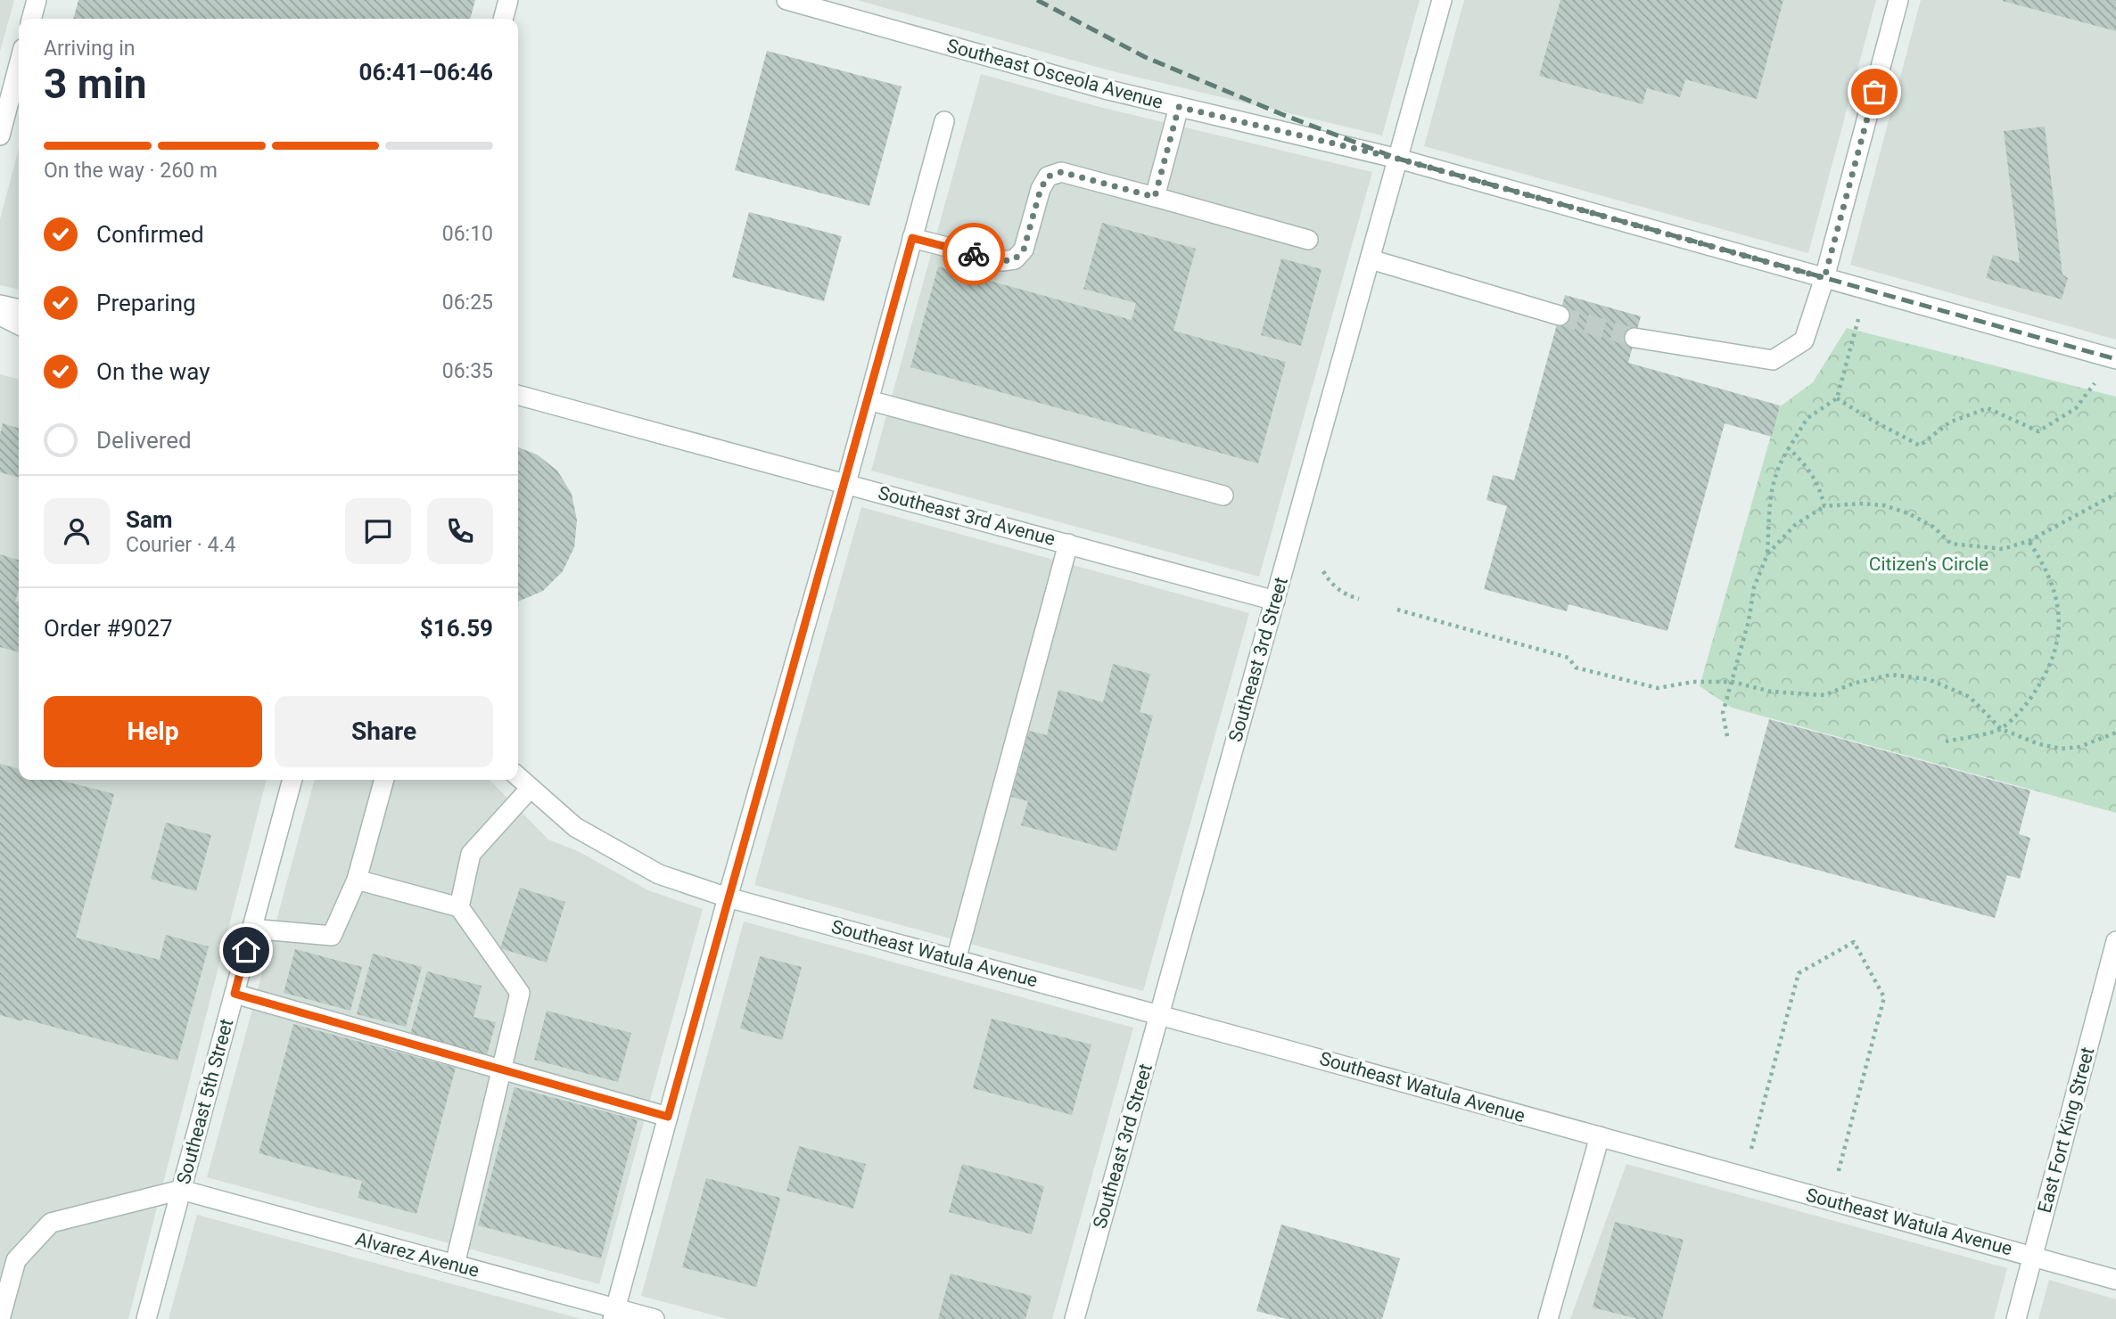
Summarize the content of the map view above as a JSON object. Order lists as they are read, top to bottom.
{
  "streets": {
    "street": [
      "Southeast Osceola Avenue",
      "Southeast 3rd Avenue",
      "Southeast 3rd Street",
      "Southeast Watula Avenue",
      "Southeast 5th Street",
      "East Fort King Street",
      "Alvarez Avenue"
    ]
  },
  "crossings": [
    ["Southeast Osceola Avenue", "Southeast 3rd Street"],
    ["Southeast 3rd Avenue", "Southeast 3rd Street"],
    ["Southeast 3rd Street", "Southeast Watula Avenue"],
    ["Southeast Watula Avenue", "East Fort King Street"],
    ["Southeast 5th Street", "Alvarez Avenue"]
  ],
  "parks": ["Citizen's Circle"],
  "page": {
    "heading": ["3 min", "Arriving in", "06:41–06:46"],
    "panel": [
      "Sam",
      "Courier · 4.4",
      "Order #9027",
      "$16.59"
    ],
    "bar": "On the way · 260 m",
    "list": [
      ["Confirmed", "06:10"],
      ["Preparing", "06:25"],
      ["On the way", "06:35"],
      "Delivered"
    ],
    "buttons": ["Help", "Share"]
  }
}
